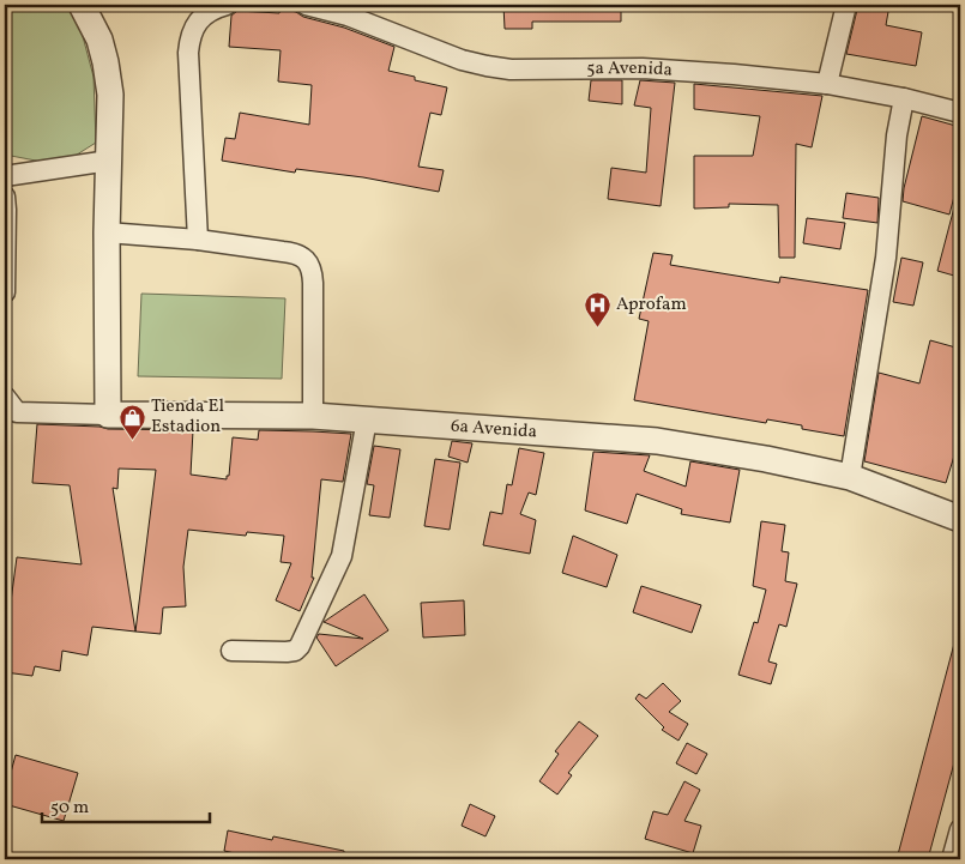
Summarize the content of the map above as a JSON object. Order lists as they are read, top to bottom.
{
  "streets": {
    "street": ["5a Avenida", "6a Avenida"]
  },
  "places": {
    "hospital": ["Aprofam"],
    "shop": ["Tienda El Estadion"]
  },
  "scale_bar": "50 m"
}
